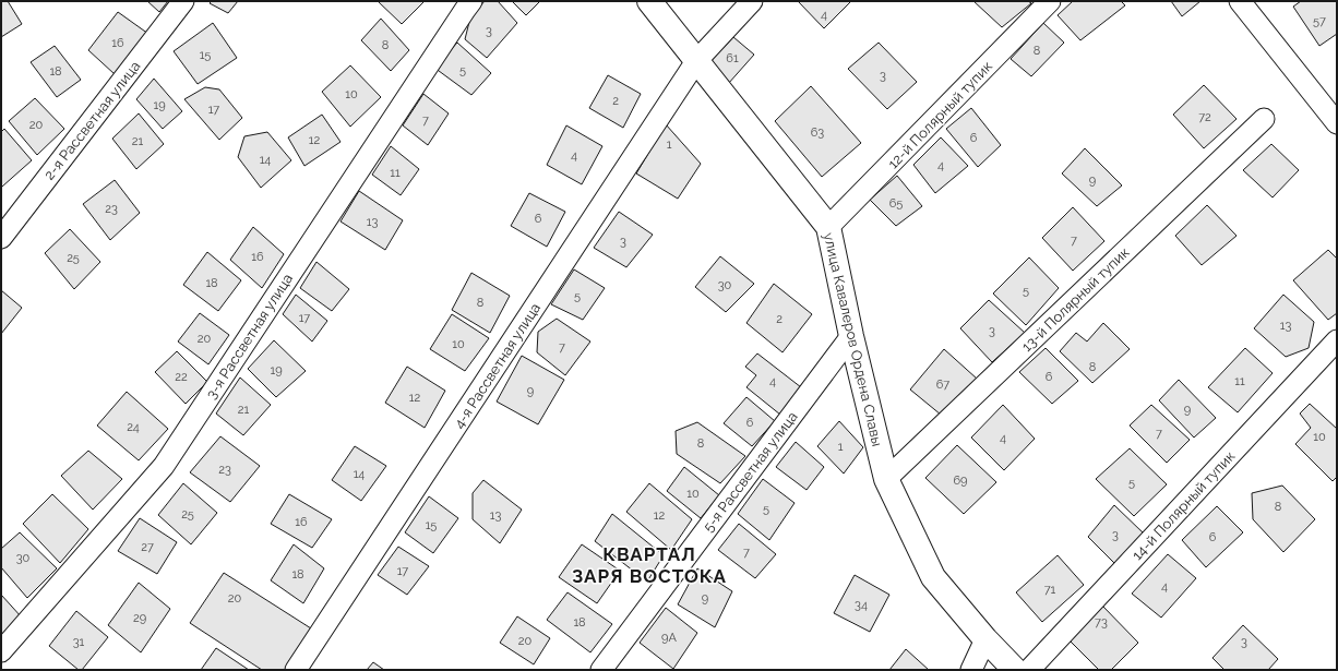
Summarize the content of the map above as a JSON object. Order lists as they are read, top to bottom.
{
  "streets": {
    "street": [
      "12-й Полярный тупик",
      "2-я Рассветная улица",
      "13-й Полярный тупик",
      "3-я Рассветная улица",
      "улица Кавалеров Ордена Славы",
      "4-я Рассветная улица",
      "5-я Рассветная улица",
      "14-й Полярный тупик"
    ]
  },
  "crossings": [
    ["12-й Полярный тупик", "улица Кавалеров Ордена Славы"],
    ["13-й Полярный тупик", "улица Кавалеров Ордена Славы"],
    ["улица Кавалеров Ордена Славы", "4-я Рассветная улица"],
    ["улица Кавалеров Ордена Славы", "5-я Рассветная улица"]
  ],
  "districts": ["КВАРТАЛ ЗАРЯ ВОСТОКА"],
  "house_numbers": [
    "4",
    "57",
    "3",
    "16",
    "8",
    "8",
    "15",
    "61",
    "5",
    "18",
    "3",
    "10",
    "2",
    "19",
    "17",
    "72",
    "7",
    "20",
    "63",
    "6",
    "12",
    "21",
    "1",
    "4",
    "14",
    "4",
    "11",
    "9",
    "65",
    "23",
    "6",
    "13",
    "7",
    "3",
    "16",
    "25",
    "18",
    "30",
    "5",
    "5",
    "8",
    "17",
    "2",
    "13",
    "3",
    "20",
    "10",
    "7",
    "8",
    "19",
    "22",
    "6",
    "4",
    "11",
    "67",
    "9",
    "12",
    "21",
    "9",
    "6",
    "24",
    "7",
    "10",
    "4",
    "8",
    "1",
    "23",
    "14",
    "69",
    "5",
    "10",
    "8",
    "5",
    "25",
    "13",
    "12",
    "16",
    "15",
    "3",
    "6",
    "27",
    "7",
    "30",
    "17",
    "18",
    "4",
    "71",
    "20",
    "9",
    "34",
    "29",
    "18",
    "73",
    "9А",
    "20",
    "31",
    "3"
  ]
}
